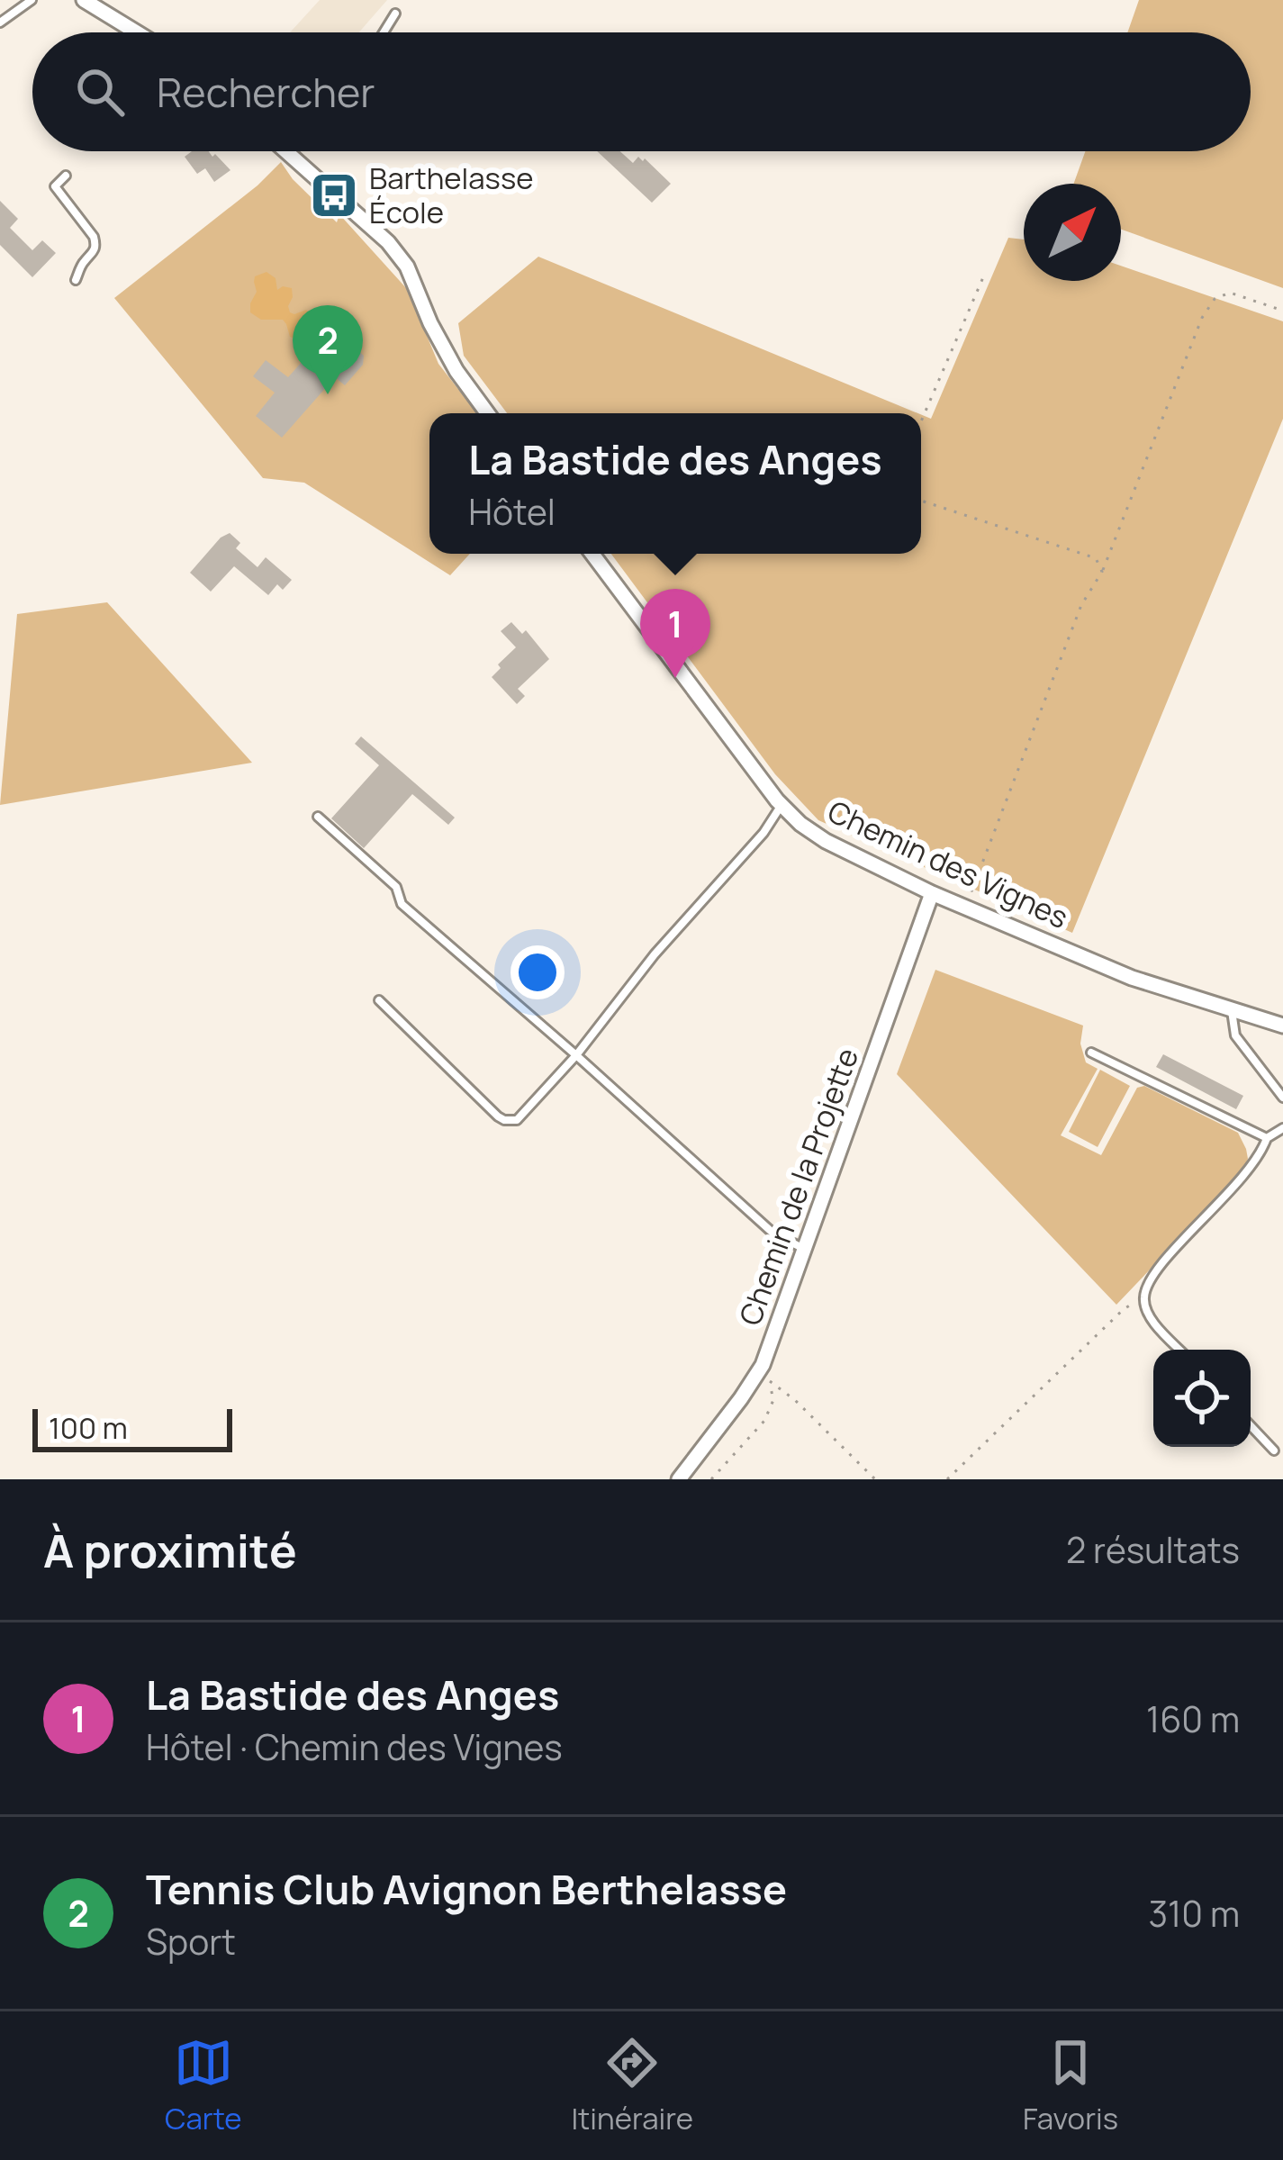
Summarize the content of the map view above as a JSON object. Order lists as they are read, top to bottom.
{
  "streets": {
    "street": ["Chemin des Vignes", "Chemin de la Projette"]
  },
  "crossings": [
    ["Chemin des Vignes", "Chemin de la Projette"]
  ],
  "places": {
    "bus stop": ["Barthelasse École"]
  },
  "scale_bar": "100 m",
  "north": "top right",
  "page": {
    "search": "Rechercher",
    "pins": ["2", "1"],
    "popup": ["La Bastide des Anges", "Hôtel"],
    "scale": "100 m",
    "heading": ["À proximité", "2 résultats"],
    "list": [
      {
        "mark": "1",
        "name": "La Bastide des Anges",
        "note": "Hôtel · Chemin des Vignes",
        "value": "160 m"
      },
      {
        "mark": "2",
        "name": "Tennis Club Avignon Berthelasse",
        "note": "Sport",
        "value": "310 m"
      }
    ],
    "nav": ["Carte", "Itinéraire", "Favoris"]
  }
}
